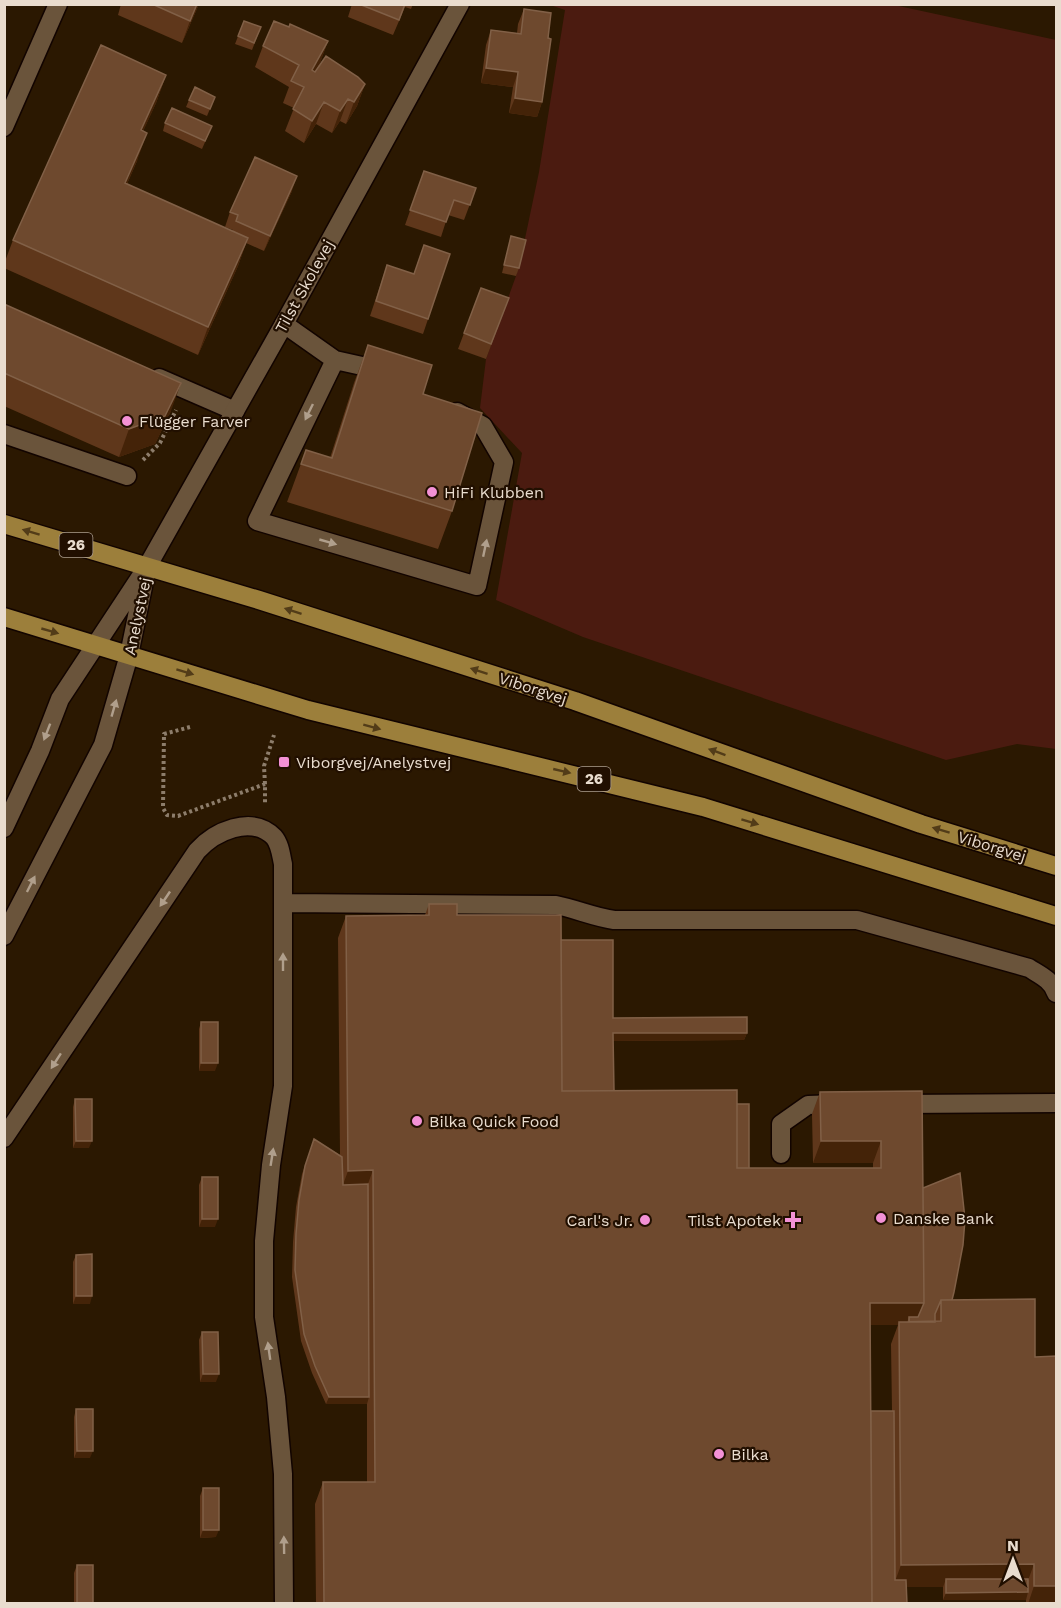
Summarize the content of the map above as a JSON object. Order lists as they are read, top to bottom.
{
  "streets": {
    "main road": ["26", "Viborgvej"],
    "street": ["Tilst Skolevej", "Anelystvej"]
  },
  "crossings": [
    ["Tilst Skolevej", "Anelystvej"],
    ["Tilst Skolevej", "Viborgvej"],
    ["26", "Anelystvej"],
    ["Anelystvej", "Viborgvej"]
  ],
  "places": {
    "other": [
      "Flügger Farver",
      "HiFi Klubben",
      "Bilka Quick Food",
      "Danske Bank",
      "Carl's Jr.",
      "Bilka"
    ],
    "transit": ["Viborgvej/Anelystvej"],
    "health": ["Tilst Apotek"]
  },
  "north": "top"
}
